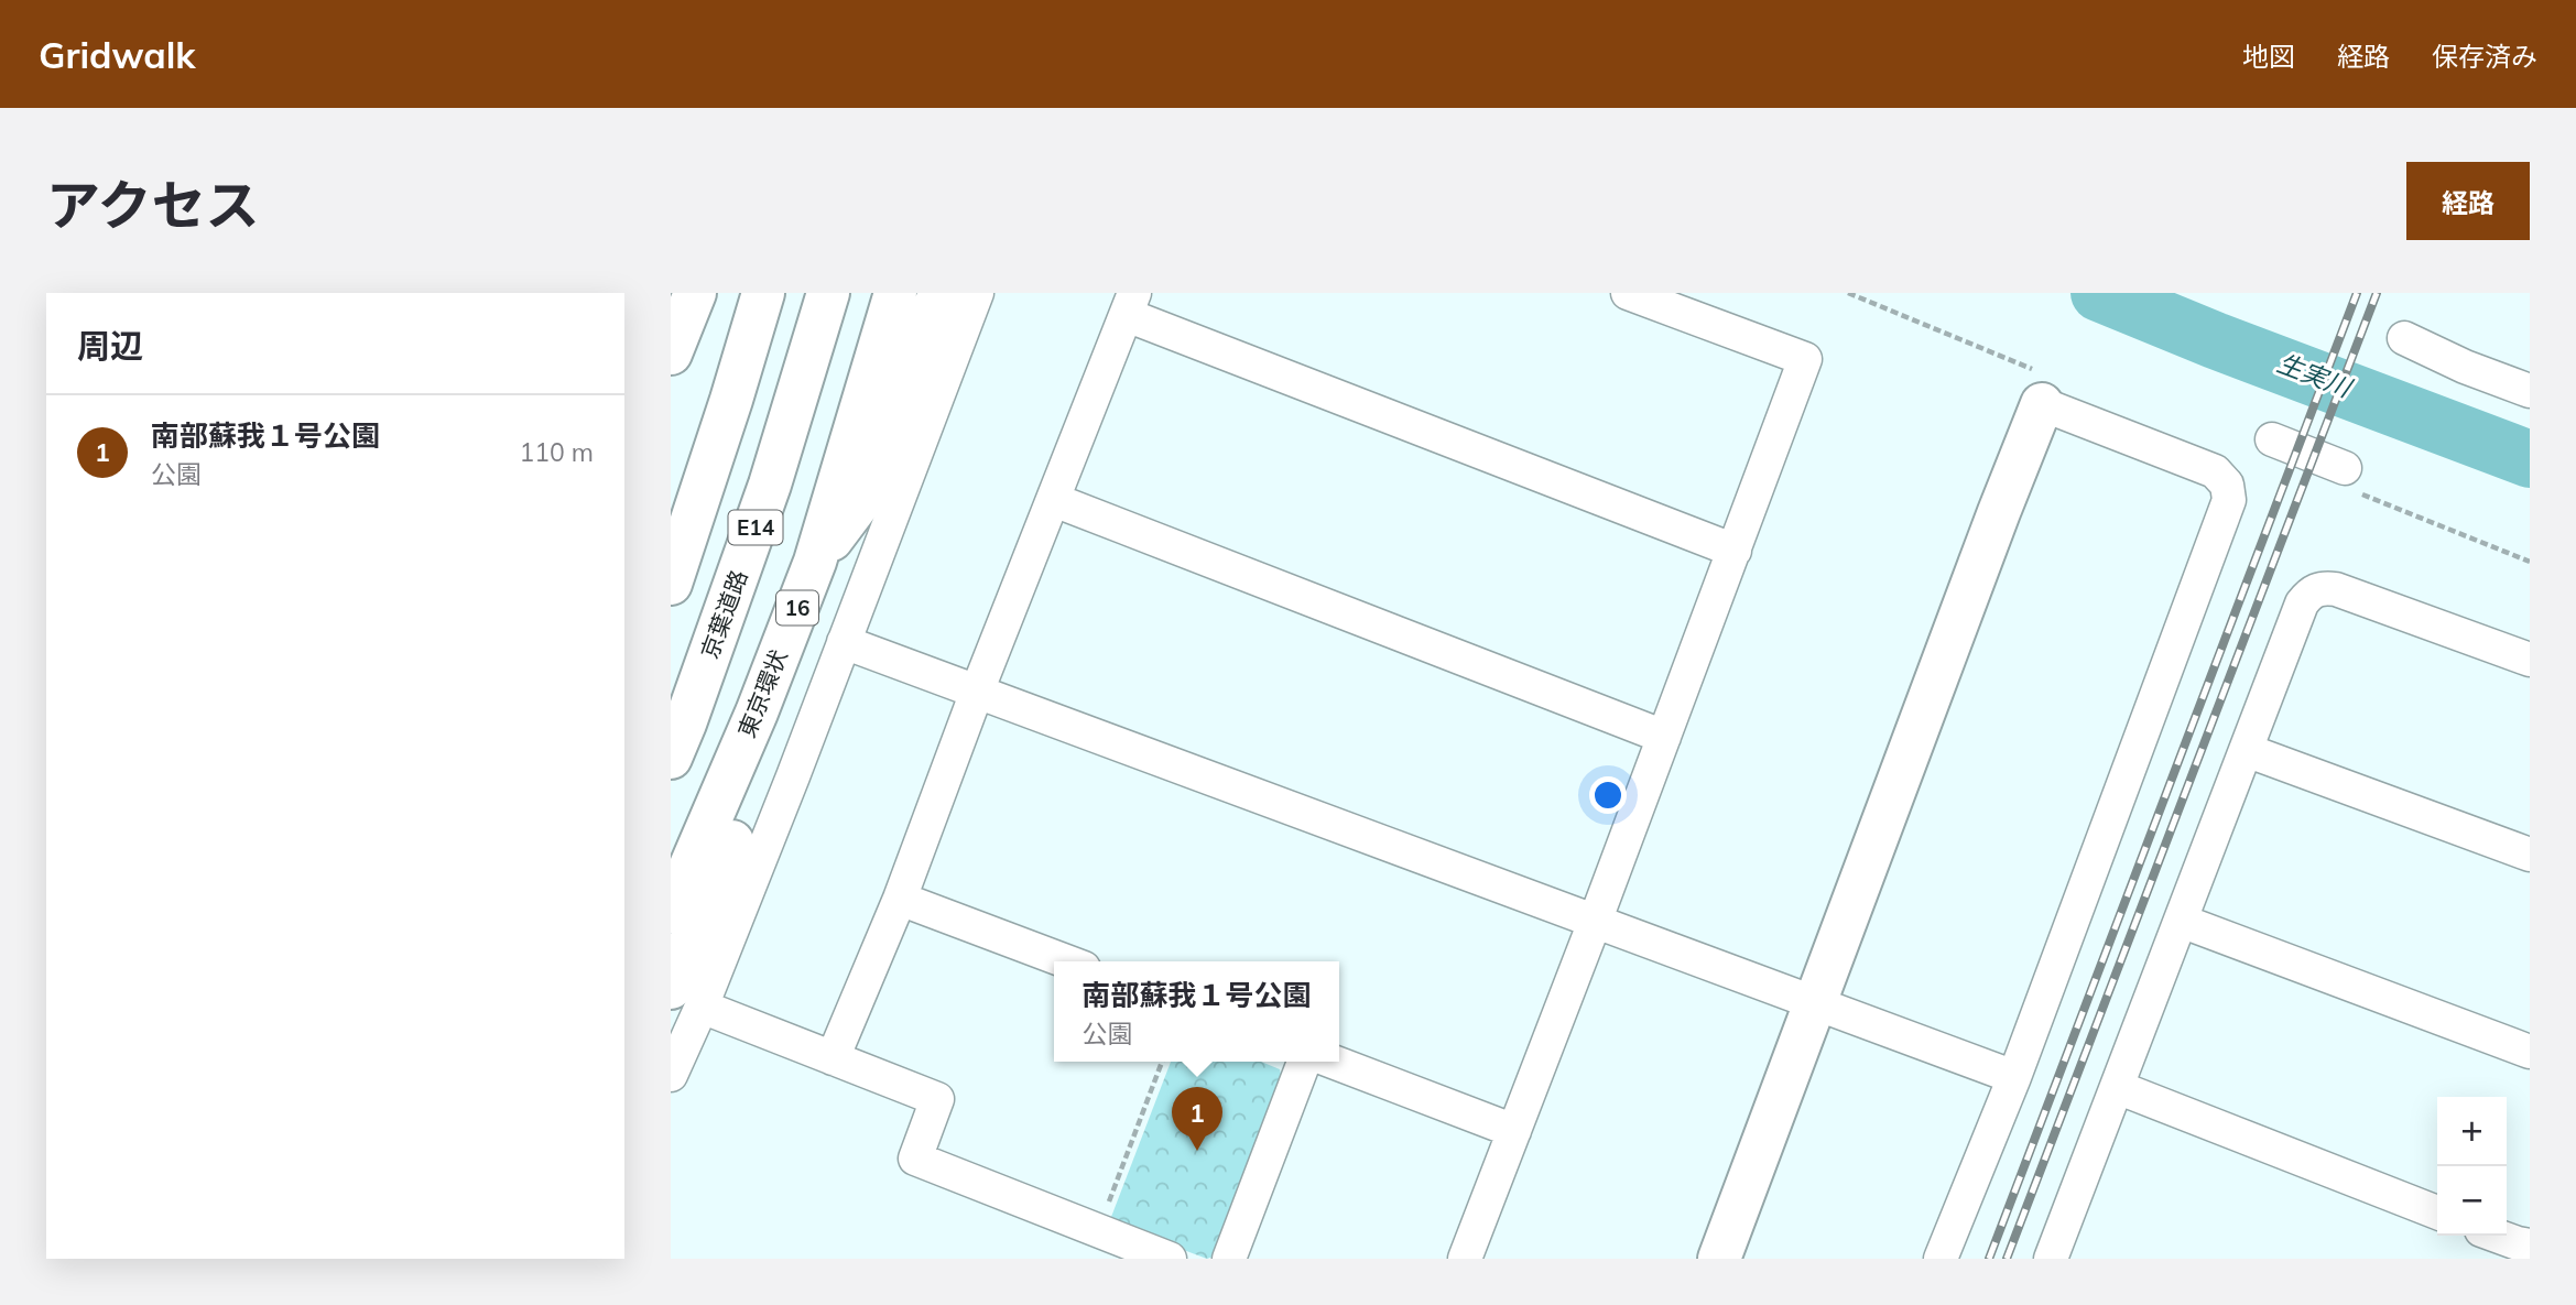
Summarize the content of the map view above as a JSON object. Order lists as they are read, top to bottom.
{
  "streets": {
    "main road": [
      "E14",
      "16",
      "京葉道路",
      "東京環状"
    ]
  },
  "crossings": [
    ["16", "東京環状"]
  ],
  "water": ["生実川"],
  "page": {
    "header": "Gridwalk",
    "nav": ["地図", "経路", "保存済み"],
    "title": "アクセス",
    "buttons": "経路",
    "heading": "周辺",
    "list": [
      {
        "mark": "1",
        "name": "南部蘇我１号公園",
        "note": "公園",
        "value": "110 m"
      }
    ],
    "popup": ["南部蘇我１号公園", "公園"],
    "pins": "1",
    "map_buttons": ["+", "−"]
  }
}
